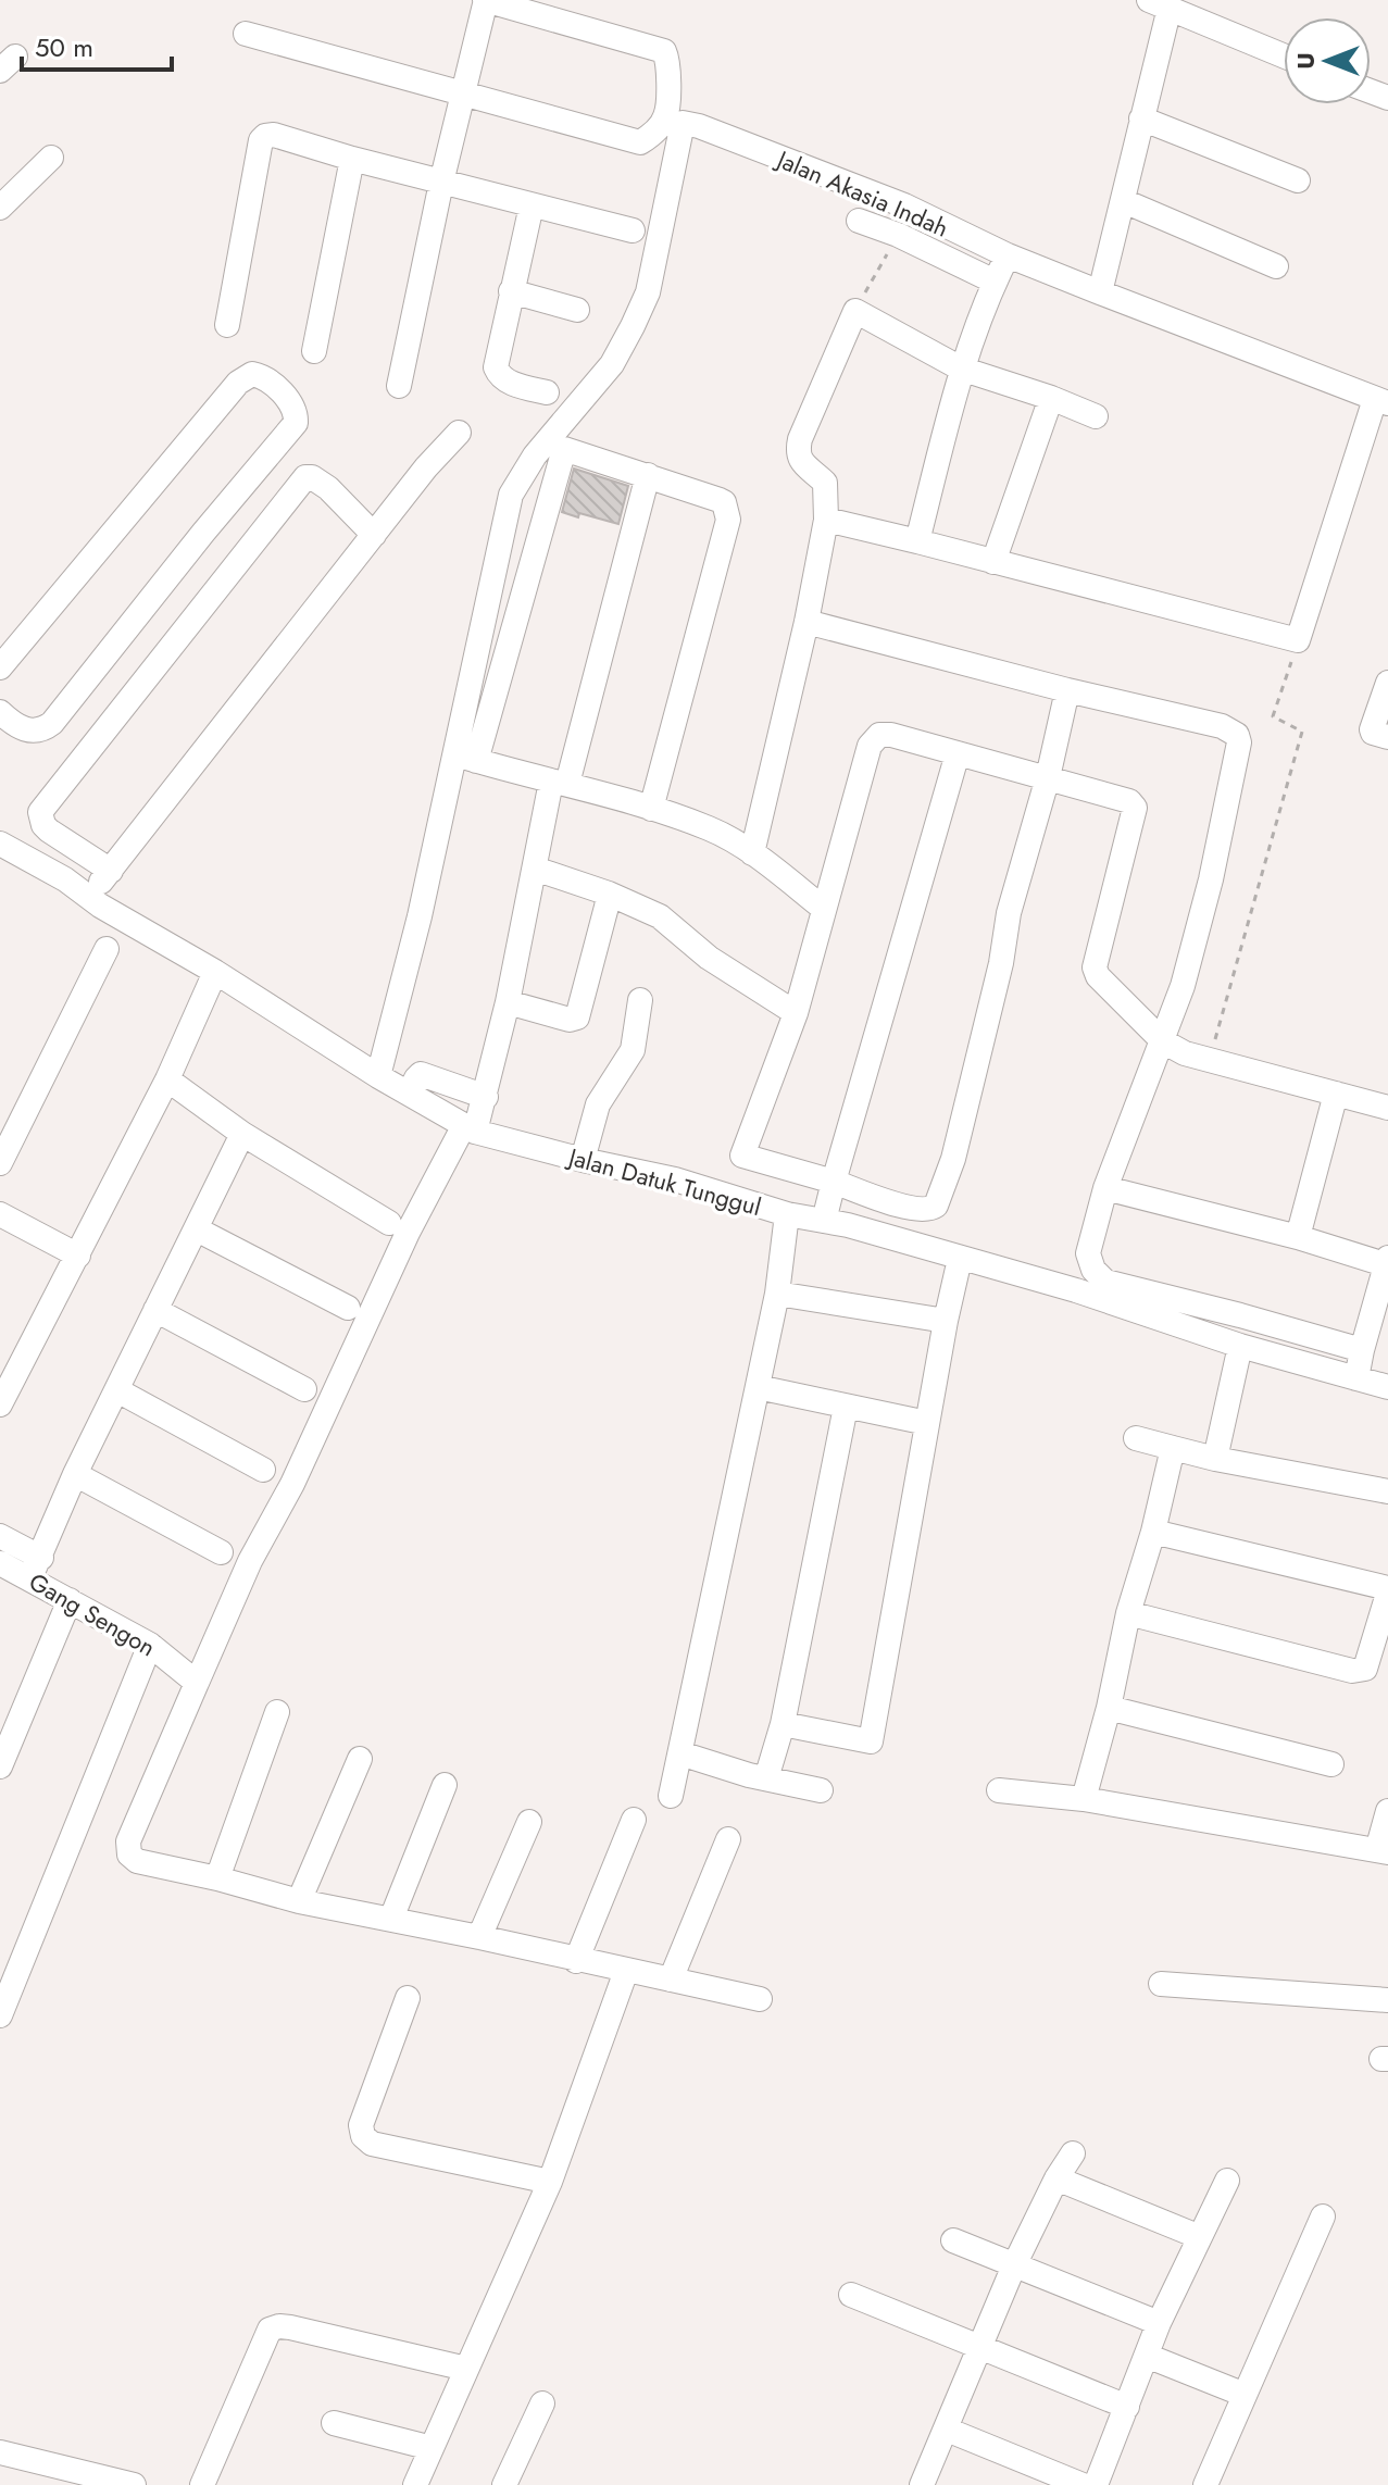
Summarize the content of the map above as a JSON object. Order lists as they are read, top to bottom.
{
  "streets": {
    "street": ["Jalan Akasia Indah", "Jalan Datuk Tunggul", "Gang Sengon"]
  },
  "scale_bar": "50 m",
  "north": "left"
}
